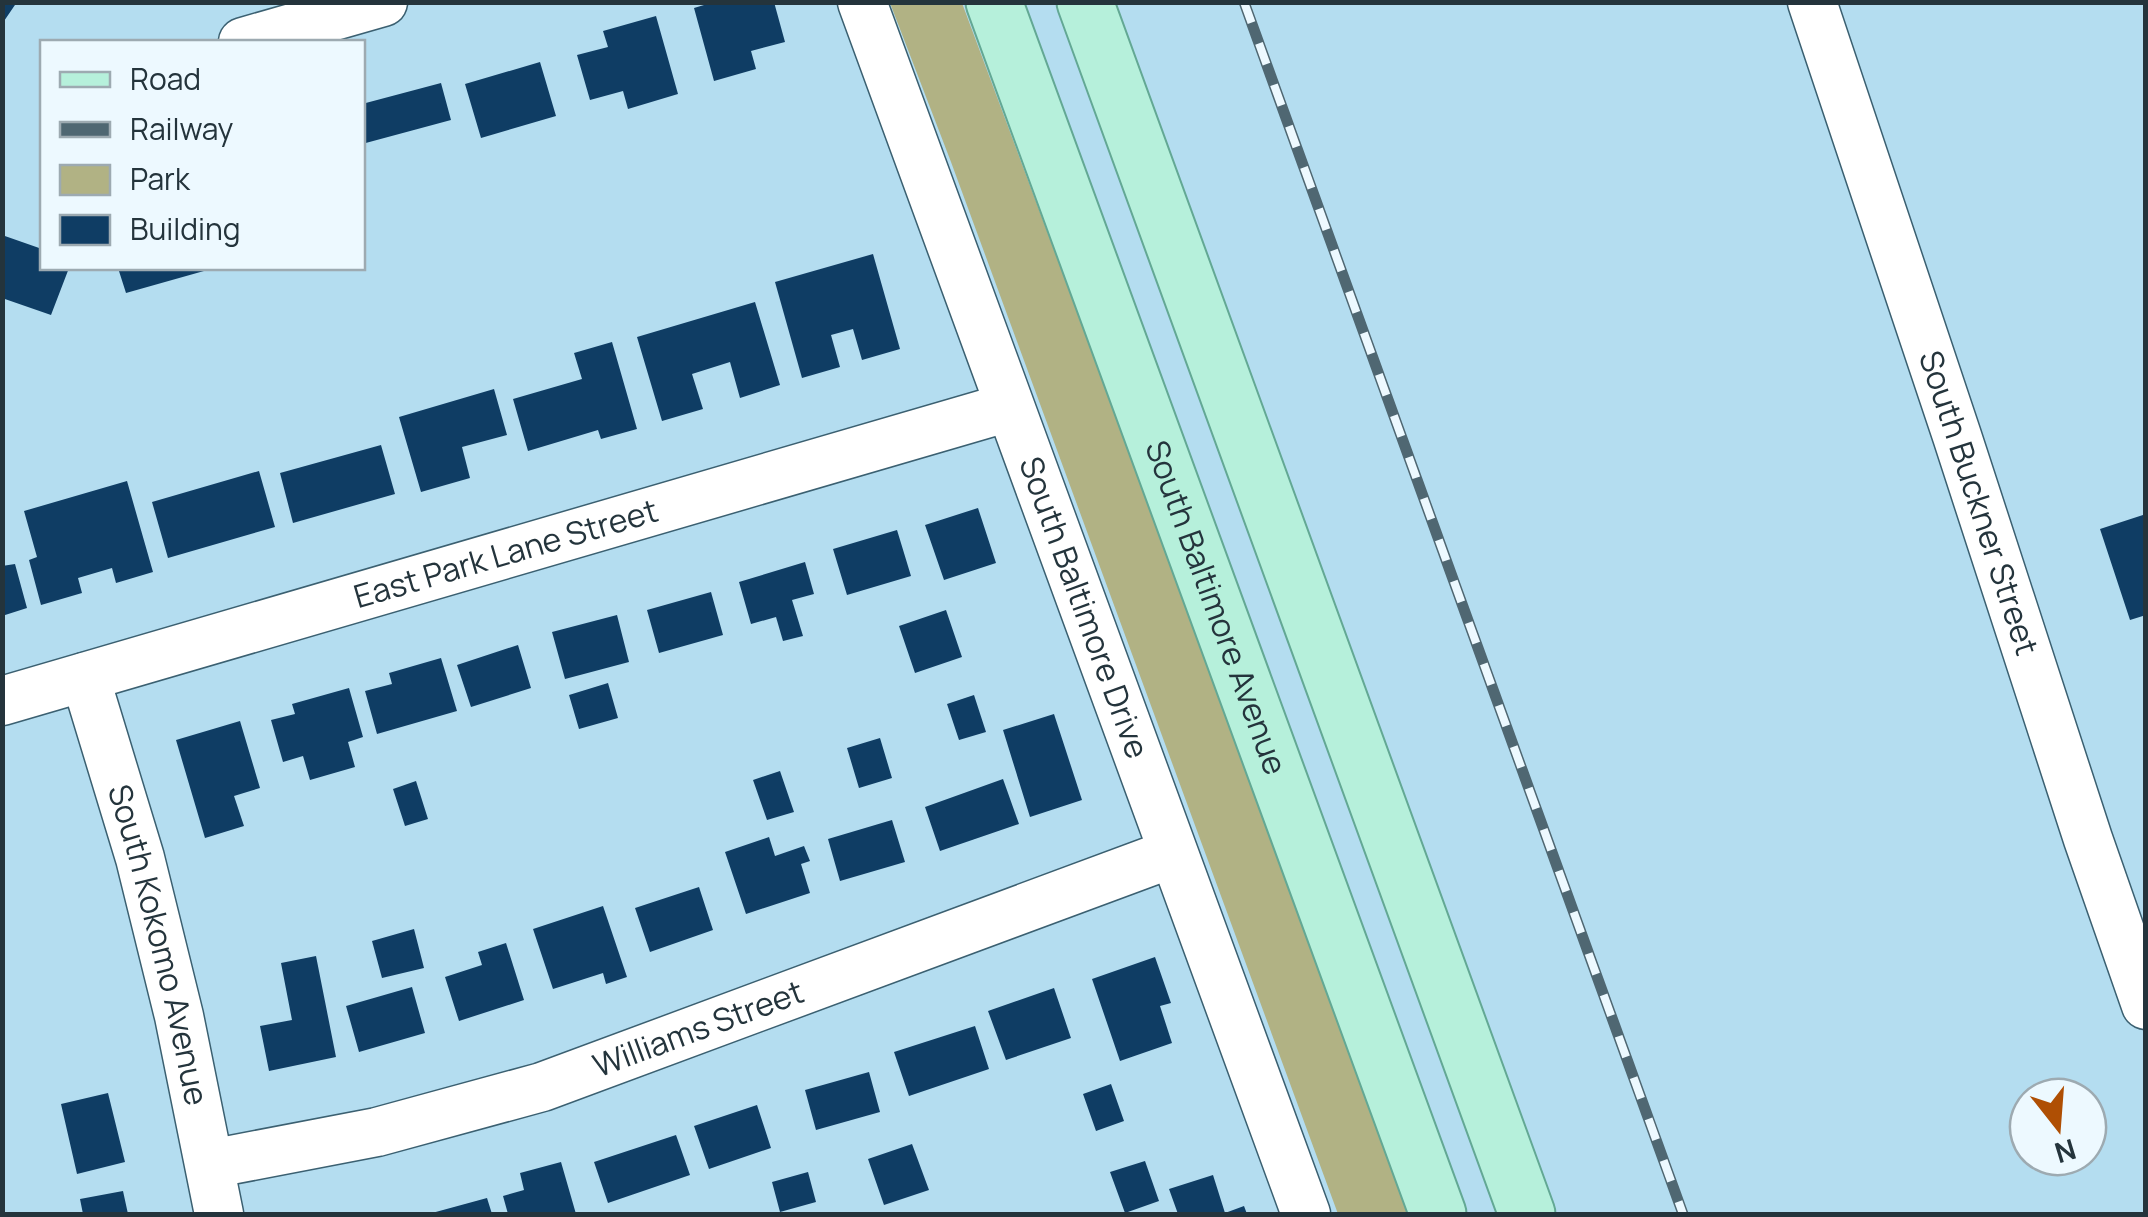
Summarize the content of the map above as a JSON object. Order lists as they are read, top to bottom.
{
  "streets": {
    "main road": ["South Baltimore Avenue"],
    "street": [
      "South Buckner Street",
      "East Park Lane Street",
      "South Baltimore Drive",
      "South Kokomo Avenue",
      "Williams Street"
    ]
  },
  "crossings": [
    ["East Park Lane Street", "South Baltimore Drive"],
    ["East Park Lane Street", "South Kokomo Avenue"],
    ["South Baltimore Drive", "Williams Street"],
    ["South Kokomo Avenue", "Williams Street"]
  ],
  "legend": [
    "Road",
    "Railway",
    "Park",
    "Building"
  ],
  "north": "bottom"
}
